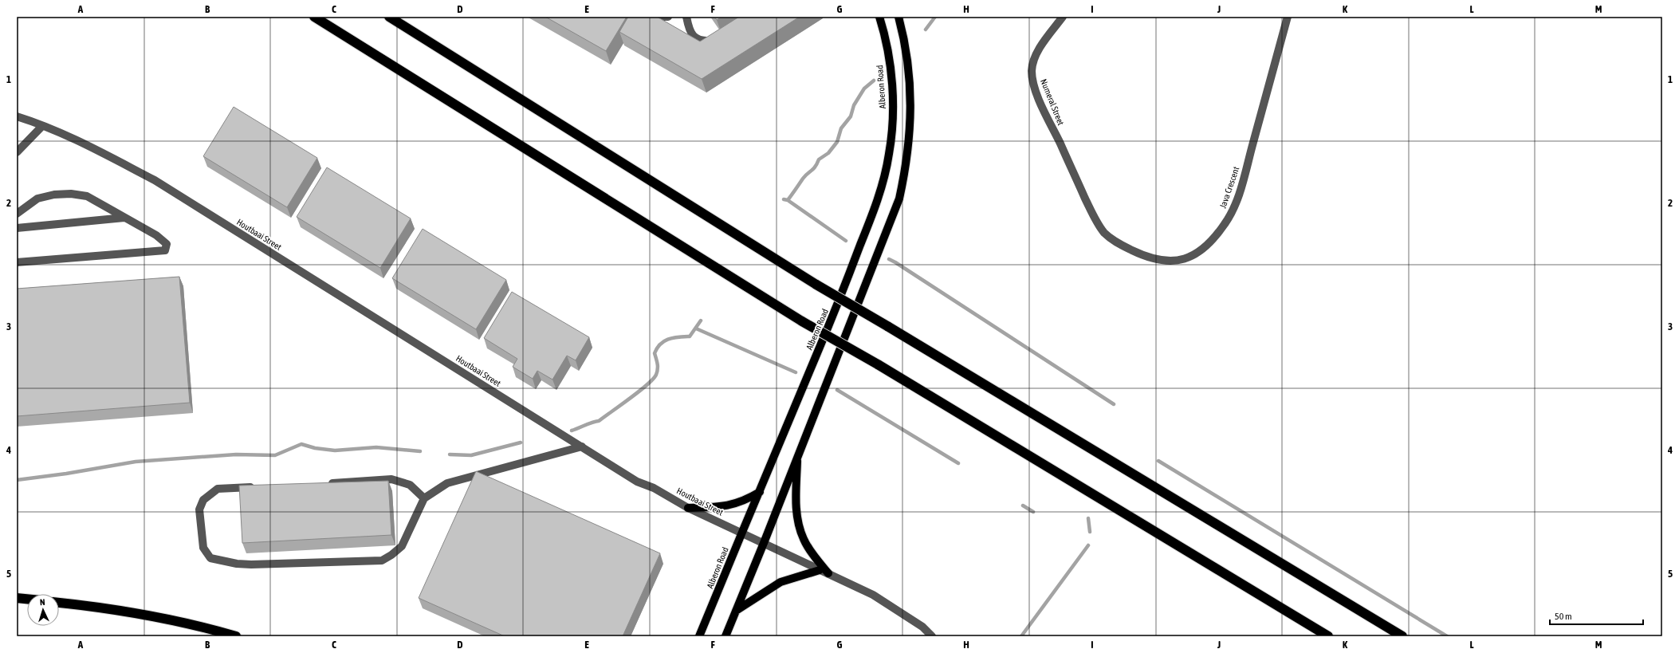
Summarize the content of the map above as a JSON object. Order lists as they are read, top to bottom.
{
  "streets": {
    "main road": ["Alberon Road"],
    "street": ["Numeral Street", "Java Crescent", "Houtbaai Street"]
  },
  "crossings": [
    ["Alberon Road", "Houtbaai Street"],
    ["Numeral Street", "Java Crescent"]
  ],
  "scale_bar": "50 m",
  "north": "top",
  "grid": {
    "columns": [
      "A",
      "B",
      "C",
      "D",
      "E",
      "F",
      "G",
      "H",
      "I",
      "J",
      "K",
      "L",
      "M"
    ],
    "rows": [
      "1",
      "2",
      "3",
      "4",
      "5"
    ]
  }
}
